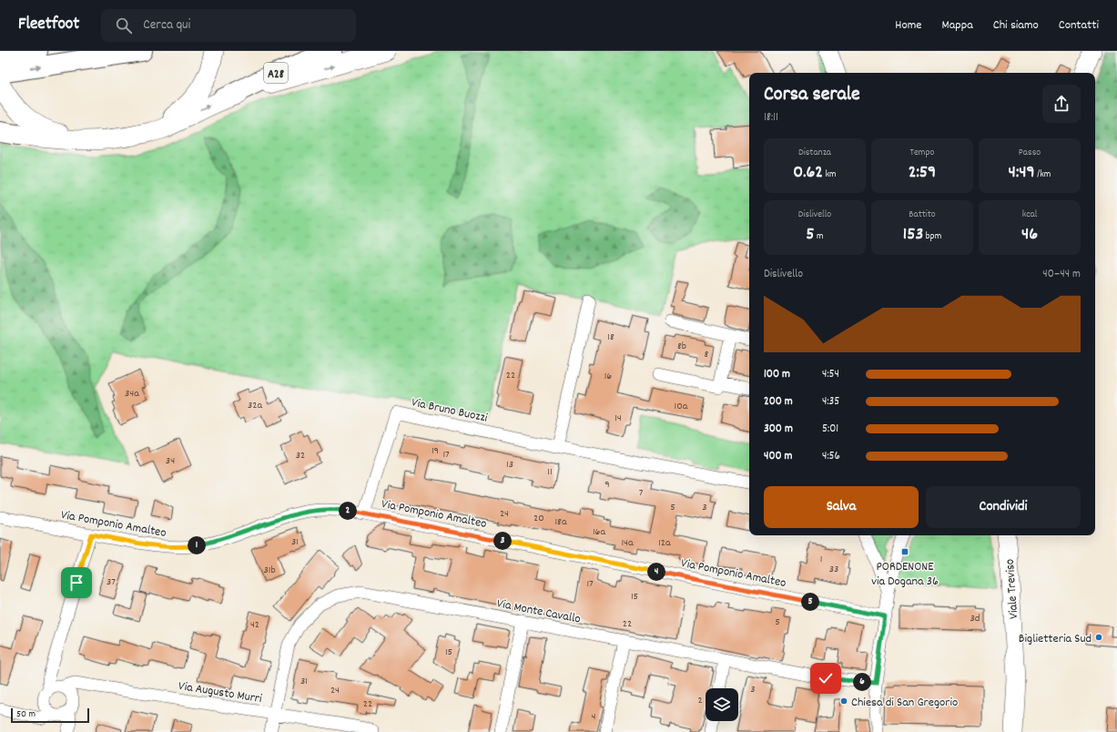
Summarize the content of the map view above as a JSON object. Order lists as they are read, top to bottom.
{
  "streets": {
    "highway": ["A28"],
    "main road": ["Viale Treviso"],
    "street": [
      "Via Bruno Buozzi",
      "Via Pomponio Amalteo",
      "Via Monte Cavallo",
      "Via Augusto Murri"
    ]
  },
  "crossings": [
    ["Via Bruno Buozzi", "Via Pomponio Amalteo"],
    ["Via Monte Cavallo", "Via Augusto Murri"]
  ],
  "places": {
    "transit": ["PORDENONE via Dogana 36"],
    "other": ["Biglietteria Sud", "Chiesa di San Gregorio"]
  },
  "house_numbers": [
    "18",
    "8b",
    "8",
    "22",
    "16",
    "34a",
    "32a",
    "10a",
    "14",
    "19",
    "17",
    "32",
    "34",
    "13",
    "11",
    "9",
    "7",
    "5",
    "3",
    "24",
    "20",
    "18a",
    "16a",
    "31",
    "14a",
    "12a",
    "1",
    "33",
    "31b",
    "37",
    "17",
    "15",
    "3d",
    "5",
    "22",
    "42",
    "15",
    "31",
    "3",
    "24",
    "2",
    "22",
    "4"
  ],
  "scale_bar": "50 m",
  "page": {
    "header": "Fleetfoot",
    "search": "Cerca qui",
    "nav": [
      "Home",
      "Mappa",
      "Chi siamo",
      "Contatti"
    ],
    "heading": ["Corsa serale", "18:11"],
    "stats": [
      ["Distanza", "0.62 km"],
      ["Tempo", "2:59"],
      ["Passo", "4:49 /km"],
      ["Dislivello", "5 m"],
      ["Battito", "153 bpm"],
      ["kcal", "46"]
    ],
    "chart": ["Dislivello", "40–44 m"],
    "list": [
      {
        "name": "100 m",
        "note": "4:54"
      },
      {
        "name": "200 m",
        "note": "4:35"
      },
      {
        "name": "300 m",
        "note": "5:01"
      },
      {
        "name": "400 m",
        "note": "4:56"
      }
    ],
    "buttons": ["Salva", "Condividi"],
    "pins": [
      "2",
      "3",
      "1",
      "4",
      "5",
      "6"
    ],
    "scale": "50 m"
  }
}
